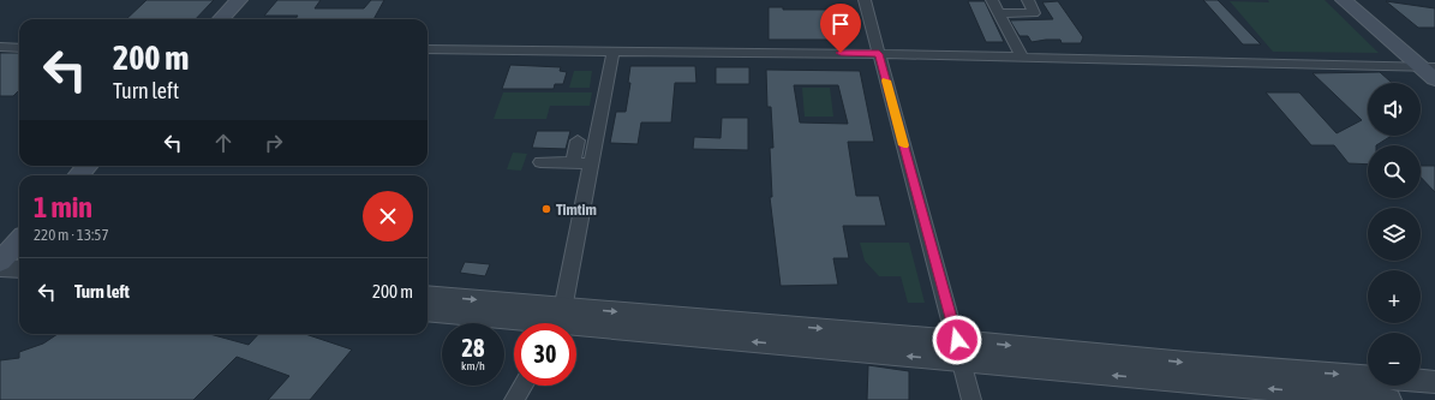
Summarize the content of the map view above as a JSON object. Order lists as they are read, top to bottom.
{
  "places": ["Timtim"],
  "page": {
    "turn": ["200 m", "Turn left"],
    "map_buttons": ["+", "−"],
    "heading": ["1 min", "220 m · 13:57"],
    "list": [
      {
        "name": "Turn left",
        "value": "200 m"
      }
    ],
    "speed": "28 km/h",
    "limit": "30"
  }
}
